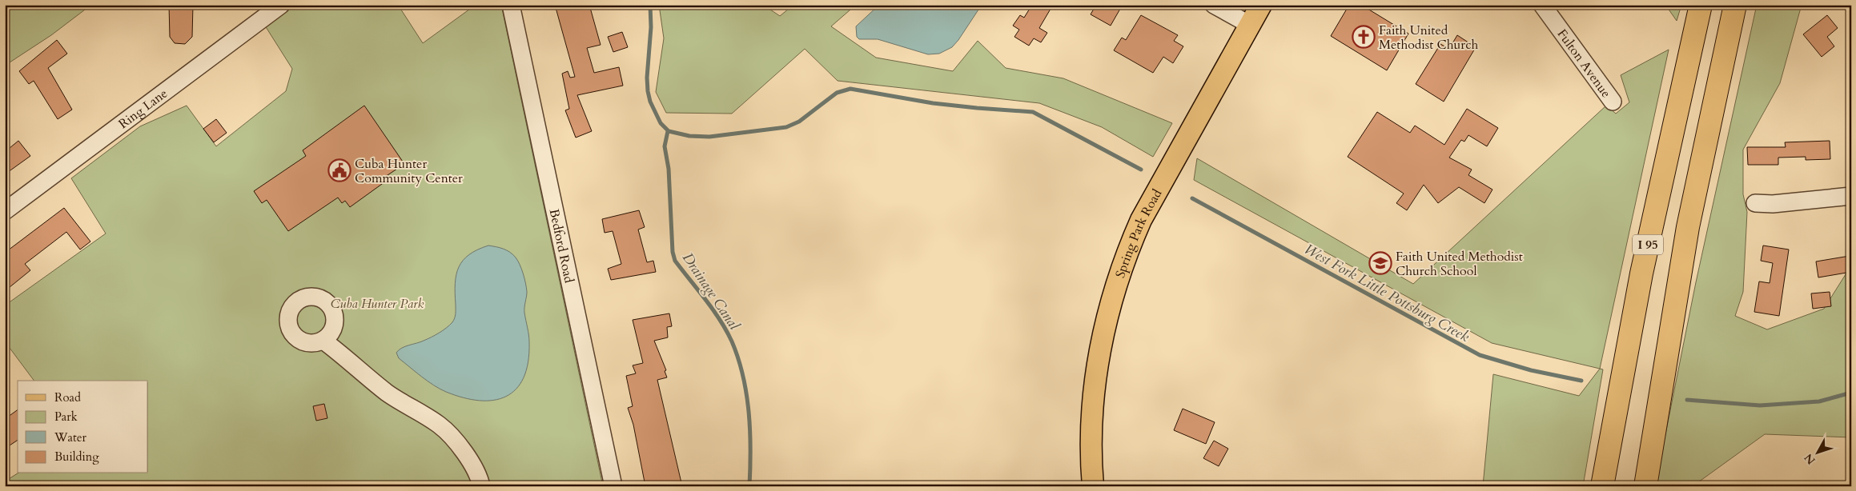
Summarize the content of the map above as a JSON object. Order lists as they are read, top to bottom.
{
  "streets": {
    "highway": ["I 95"],
    "main road": ["Spring Park Road"],
    "street": ["Fulton Avenue", "Ring Lane", "Bedford Road"]
  },
  "water": ["Drainage Canal", "West Fork Little Pottsburg Creek"],
  "parks": ["Cuba Hunter Park"],
  "places": {
    "church": ["Faith United Methodist Church"],
    "public building": ["Cuba Hunter Community Center"],
    "school or university": ["Faith United Methodist Church School"]
  },
  "legend": [
    "Road",
    "Park",
    "Water",
    "Building"
  ],
  "north": "bottom left"
}
